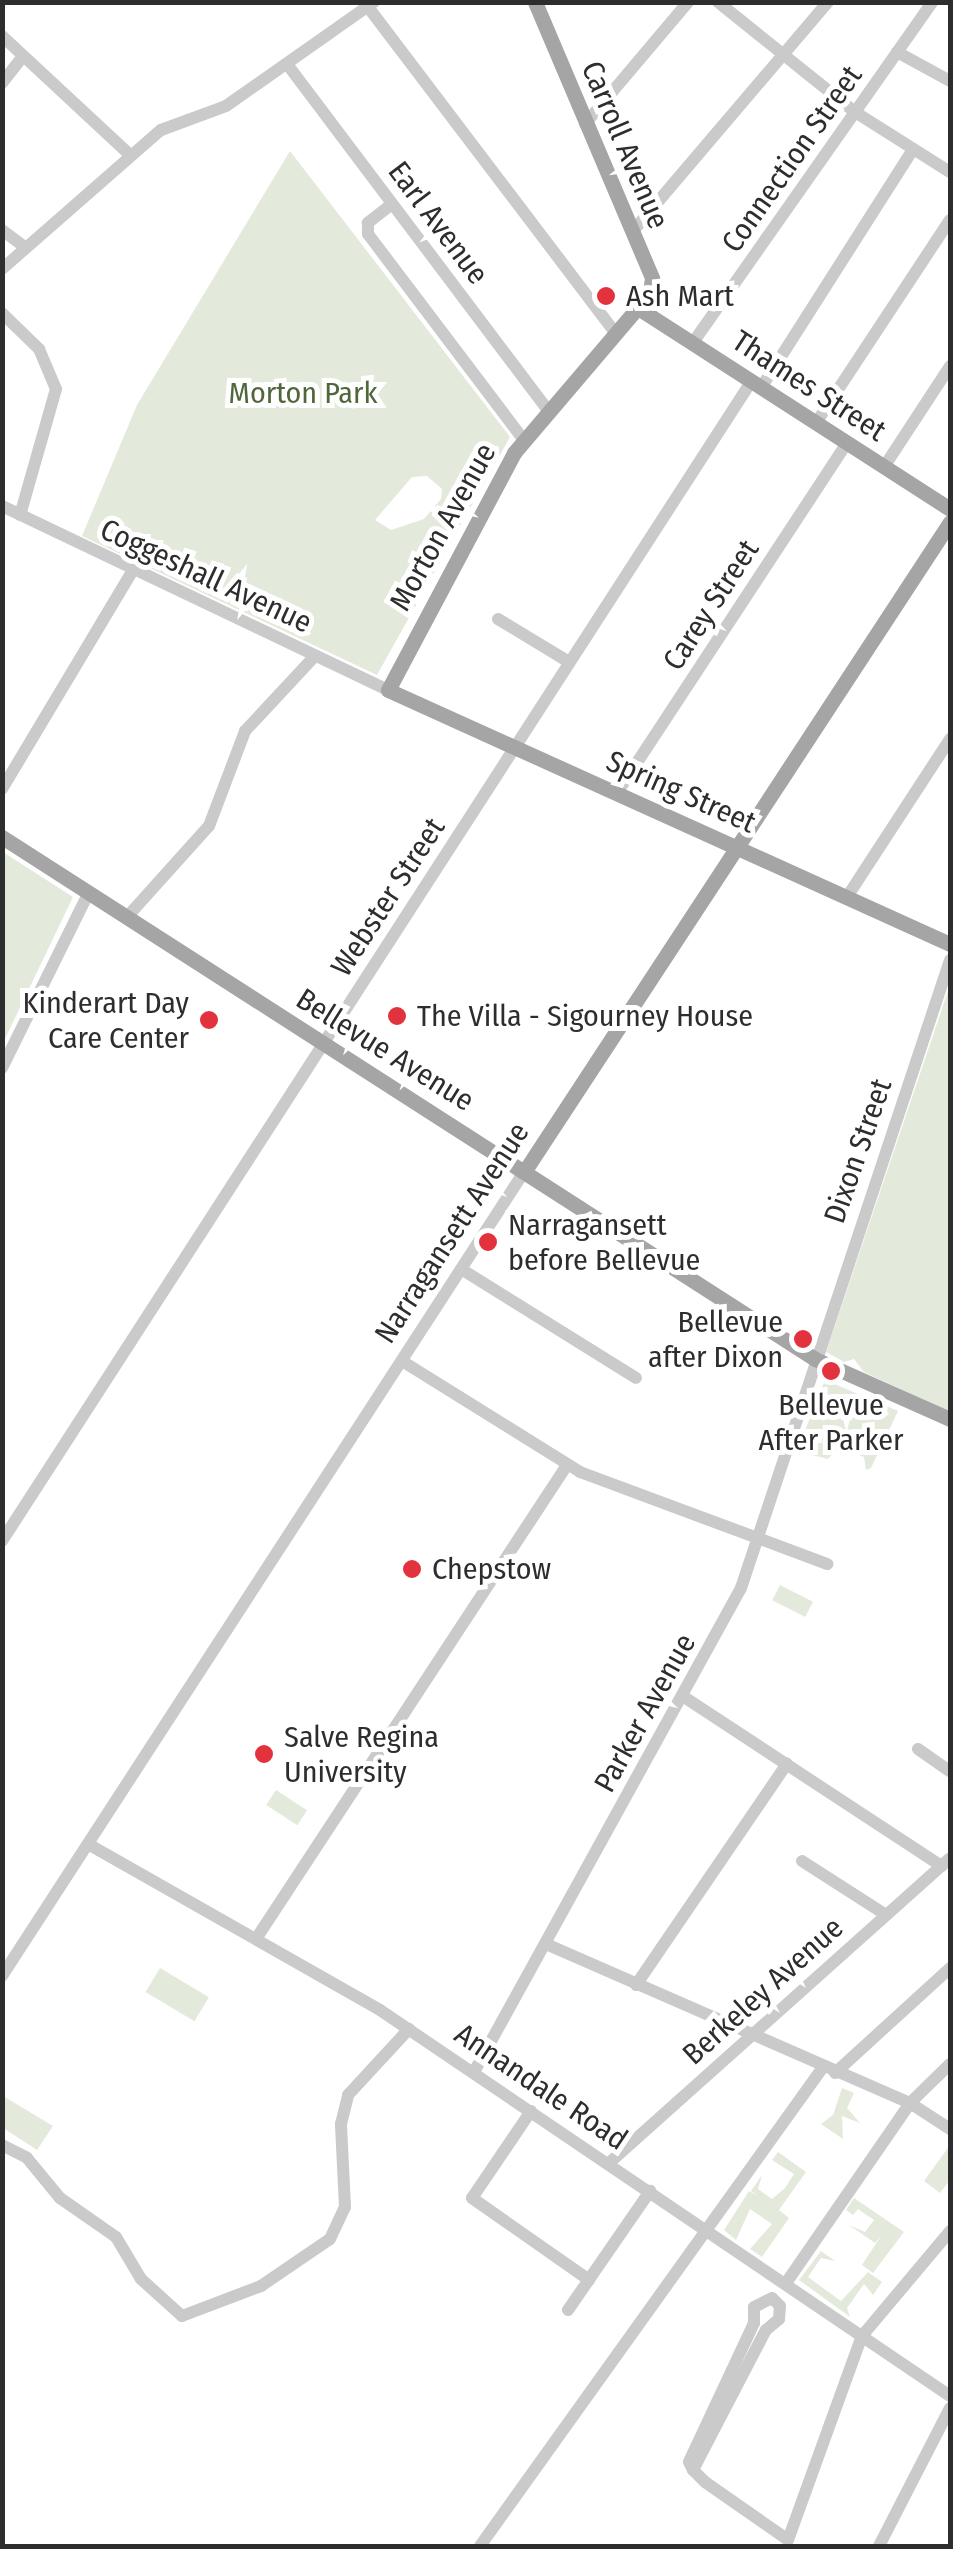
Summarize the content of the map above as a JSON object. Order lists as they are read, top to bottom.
{
  "streets": {
    "main road": [
      "Carroll Avenue",
      "Thames Street",
      "Morton Avenue",
      "Spring Street",
      "Bellevue Avenue",
      "Narragansett Avenue"
    ],
    "street": [
      "Connection Street",
      "Earl Avenue",
      "Coggeshall Avenue",
      "Carey Street",
      "Webster Street",
      "Dixon Street",
      "Parker Avenue",
      "Berkeley Avenue",
      "Annandale Road"
    ]
  },
  "crossings": [
    ["Carroll Avenue", "Thames Street"],
    ["Carroll Avenue", "Morton Avenue"],
    ["Connection Street", "Thames Street"],
    ["Earl Avenue", "Morton Avenue"],
    ["Thames Street", "Morton Avenue"],
    ["Thames Street", "Carey Street"],
    ["Thames Street", "Webster Street"],
    ["Morton Avenue", "Coggeshall Avenue"],
    ["Morton Avenue", "Spring Street"],
    ["Coggeshall Avenue", "Spring Street"],
    ["Carey Street", "Spring Street"],
    ["Spring Street", "Webster Street"],
    ["Spring Street", "Narragansett Avenue"],
    ["Webster Street", "Bellevue Avenue"],
    ["Bellevue Avenue", "Dixon Street"],
    ["Bellevue Avenue", "Narragansett Avenue"],
    ["Bellevue Avenue", "Parker Avenue"],
    ["Dixon Street", "Parker Avenue"],
    ["Narragansett Avenue", "Annandale Road"],
    ["Parker Avenue", "Annandale Road"],
    ["Berkeley Avenue", "Annandale Road"]
  ],
  "parks": ["Morton Park"],
  "places": [
    "Ash Mart",
    "The Villa - Sigourney House",
    "Kinderart Day Care Center",
    "Narragansett before Bellevue",
    "Bellevue after Dixon",
    "Bellevue After Parker",
    "Chepstow",
    "Salve Regina University"
  ]
}
